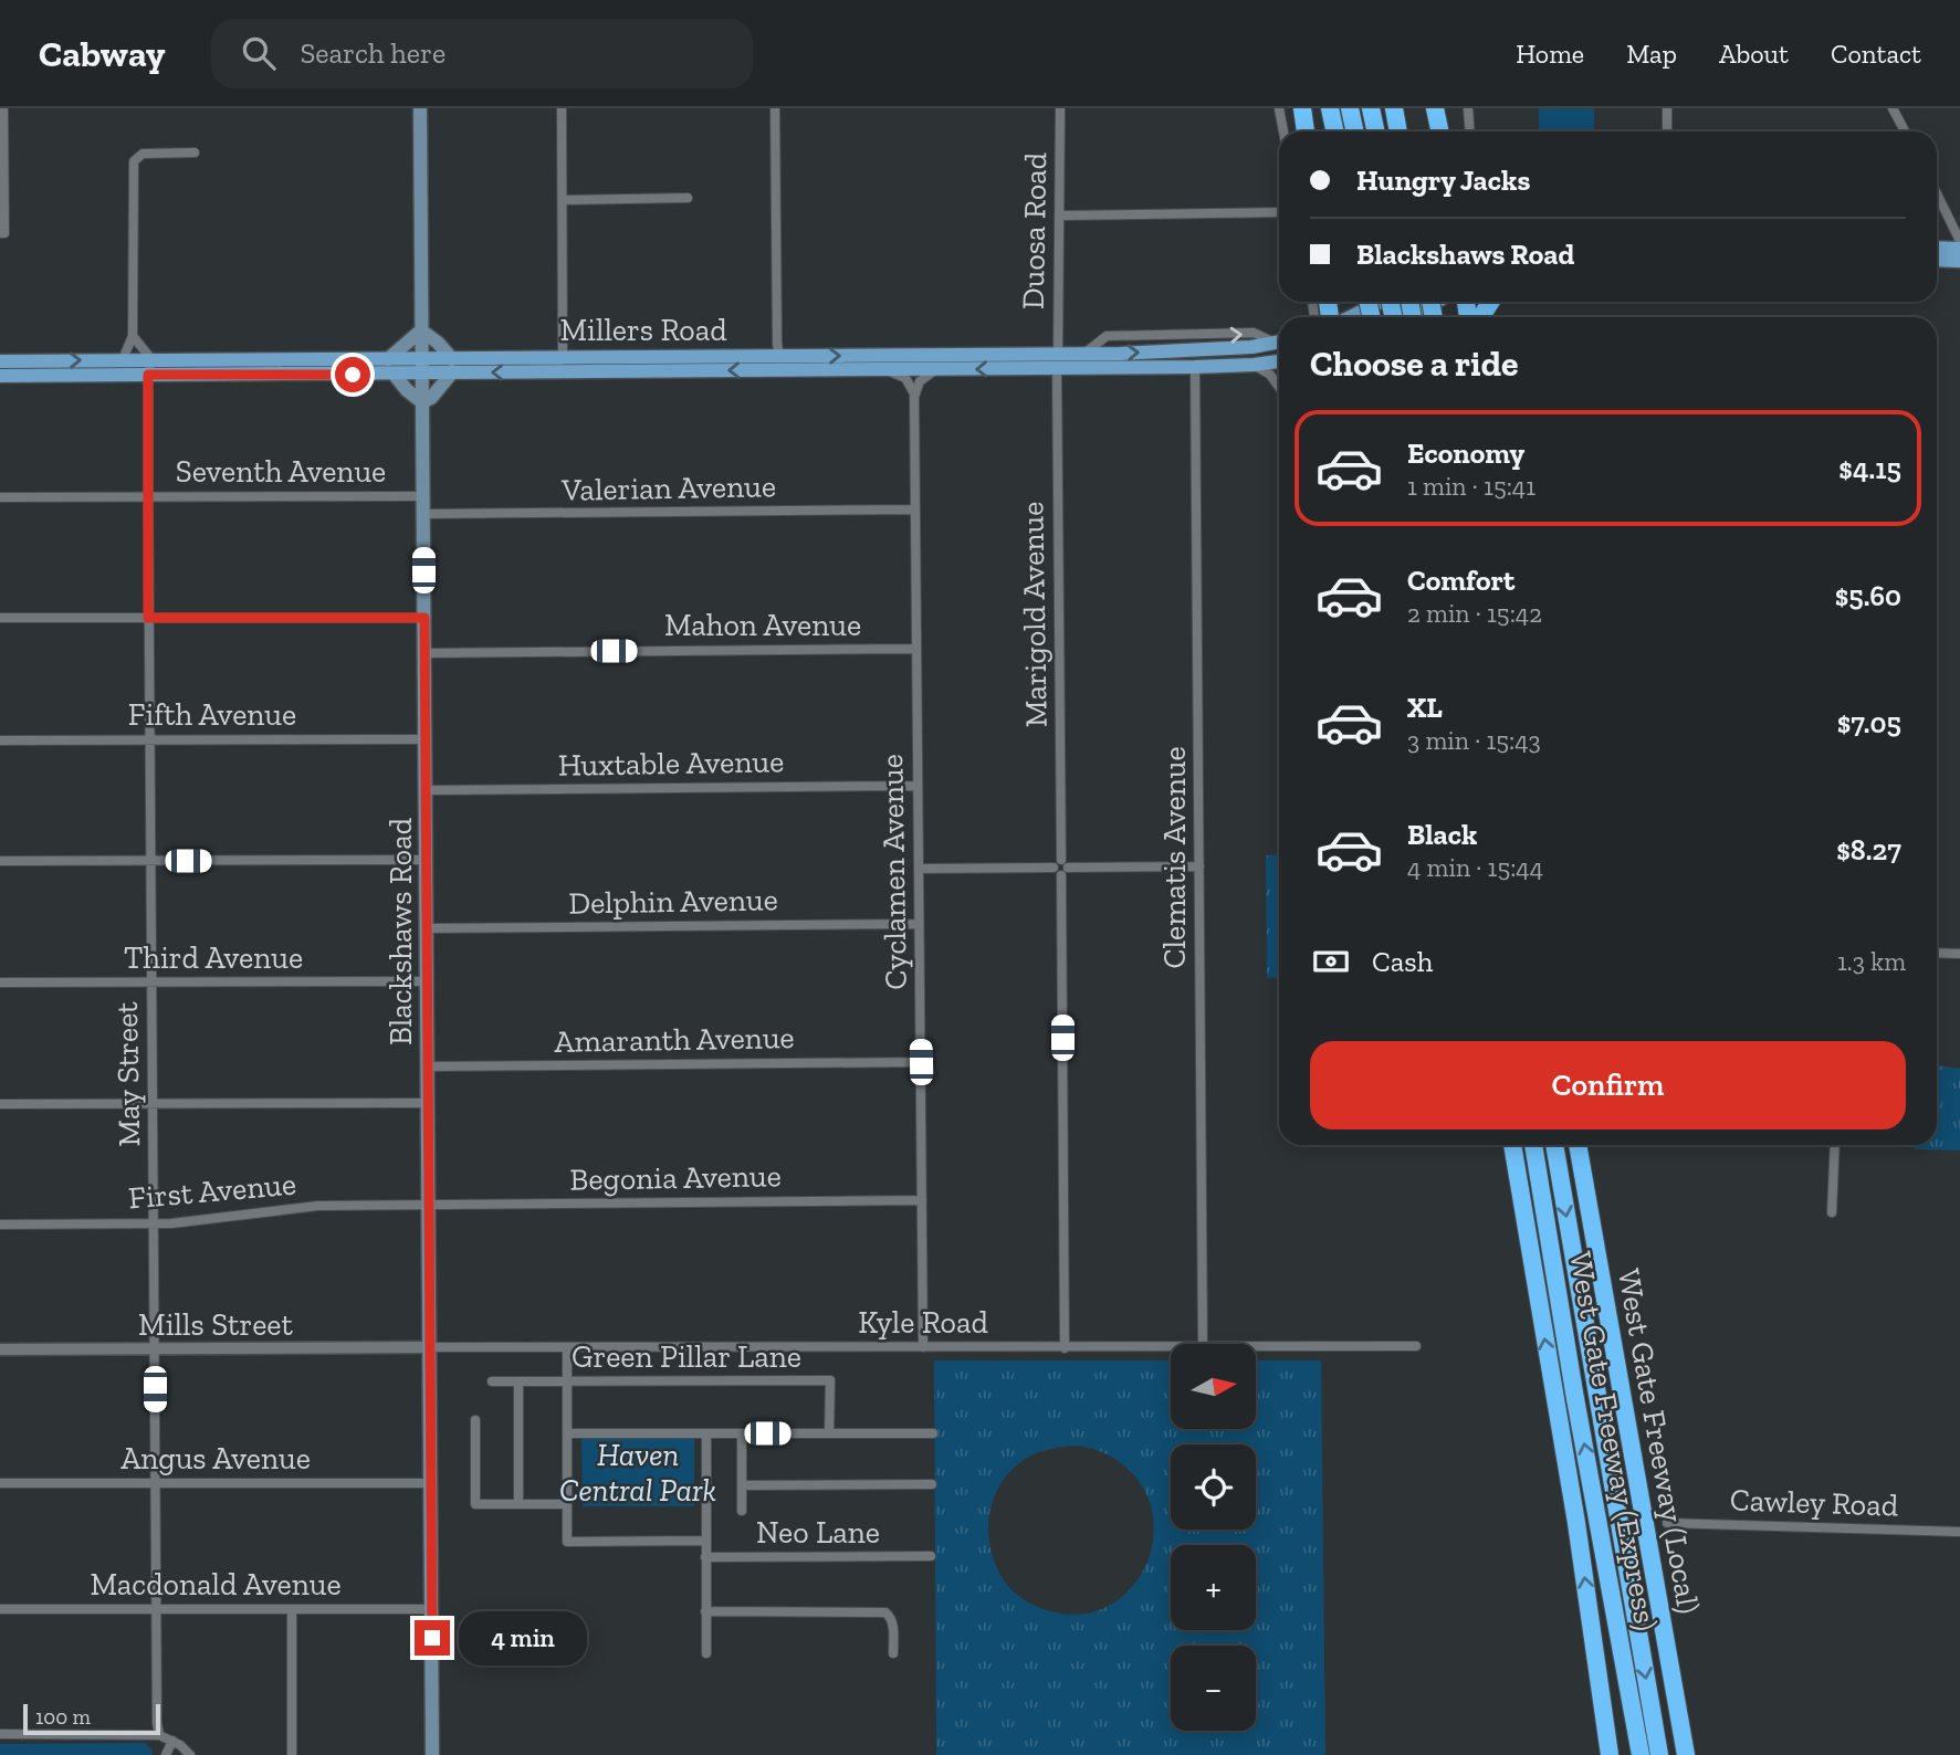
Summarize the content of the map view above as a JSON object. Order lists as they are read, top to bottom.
{
  "streets": {
    "highway": ["West Gate Freeway (Express)", "West Gate Freeway (Local)"],
    "main road": ["Millers Road", "Blackshaws Road"],
    "street": [
      "Duosa Road",
      "Seventh Avenue",
      "Valerian Avenue",
      "Marigold Avenue",
      "Mahon Avenue",
      "Fifth Avenue",
      "Huxtable Avenue",
      "Clematis Avenue",
      "Cyclamen Avenue",
      "Delphin Avenue",
      "Third Avenue",
      "Amaranth Avenue",
      "May Street",
      "Begonia Avenue",
      "First Avenue",
      "Kyle Road",
      "Mills Street",
      "Green Pillar Lane",
      "Angus Avenue",
      "Cawley Road",
      "Neo Lane",
      "Macdonald Avenue"
    ]
  },
  "crossings": [
    ["Duosa Road", "Millers Road"],
    ["Duosa Road", "Marigold Avenue"],
    ["Millers Road", "Marigold Avenue"],
    ["Millers Road", "Clematis Avenue"],
    ["Millers Road", "Blackshaws Road"],
    ["Millers Road", "May Street"],
    ["Seventh Avenue", "Blackshaws Road"],
    ["Seventh Avenue", "May Street"],
    ["Valerian Avenue", "Cyclamen Avenue"],
    ["Valerian Avenue", "Blackshaws Road"],
    ["Marigold Avenue", "Kyle Road"],
    ["Mahon Avenue", "Cyclamen Avenue"],
    ["Mahon Avenue", "Blackshaws Road"],
    ["Fifth Avenue", "Blackshaws Road"],
    ["Fifth Avenue", "May Street"],
    ["Huxtable Avenue", "Cyclamen Avenue"],
    ["Huxtable Avenue", "Blackshaws Road"],
    ["Cyclamen Avenue", "Delphin Avenue"],
    ["Cyclamen Avenue", "Amaranth Avenue"],
    ["Cyclamen Avenue", "Begonia Avenue"],
    ["Cyclamen Avenue", "Kyle Road"],
    ["Delphin Avenue", "Blackshaws Road"],
    ["Blackshaws Road", "Third Avenue"],
    ["Blackshaws Road", "Amaranth Avenue"],
    ["Blackshaws Road", "Begonia Avenue"],
    ["Blackshaws Road", "First Avenue"],
    ["Blackshaws Road", "Kyle Road"],
    ["Blackshaws Road", "Mills Street"],
    ["Blackshaws Road", "Angus Avenue"],
    ["Blackshaws Road", "Macdonald Avenue"],
    ["Third Avenue", "May Street"],
    ["May Street", "First Avenue"],
    ["May Street", "Mills Street"],
    ["May Street", "Angus Avenue"],
    ["May Street", "Macdonald Avenue"],
    ["Begonia Avenue", "First Avenue"],
    ["Kyle Road", "Mills Street"]
  ],
  "parks": ["Haven Central Park"],
  "scale_bar": "100 m",
  "north": "right",
  "page": {
    "header": "Cabway",
    "search": "Search here",
    "nav": [
      "Home",
      "Map",
      "About",
      "Contact"
    ],
    "banner": ["Hungry Jacks", "Blackshaws Road"],
    "heading": "Choose a ride",
    "list": [
      {
        "name": "Economy",
        "note": "1 min · 15:41",
        "value": "$4.15"
      },
      {
        "name": "Comfort",
        "note": "2 min · 15:42",
        "value": "$5.60"
      },
      {
        "name": "XL",
        "note": "3 min · 15:43",
        "value": "$7.05"
      },
      {
        "name": "Black",
        "note": "4 min · 15:44",
        "value": "$8.27"
      }
    ],
    "pay": ["Cash", "1.3 km"],
    "buttons": "Confirm",
    "map_buttons": ["+", "−"],
    "bubble": "4 min",
    "scale": "100 m"
  }
}
